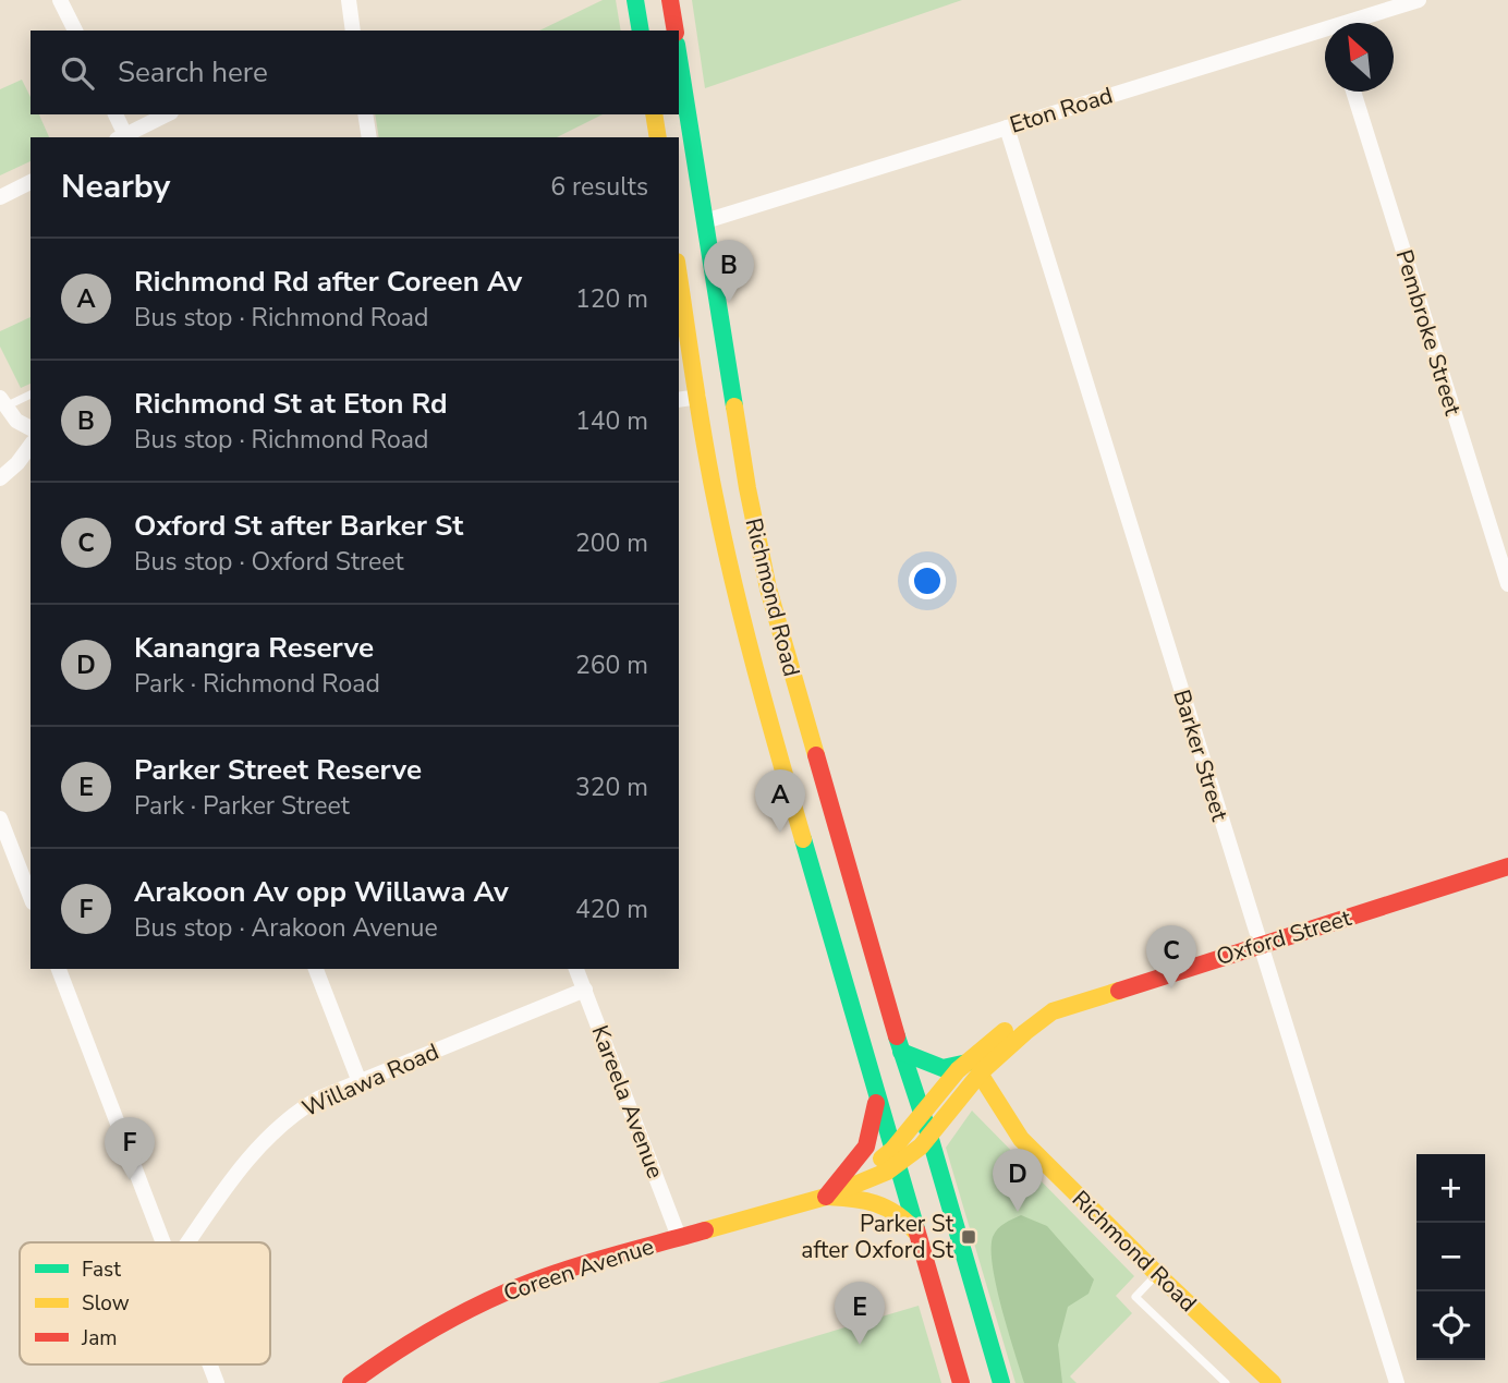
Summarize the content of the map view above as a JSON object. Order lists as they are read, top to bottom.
{
  "streets": {
    "main road": ["Richmond Road", "Oxford Street", "Coreen Avenue"],
    "street": [
      "Eton Road",
      "Pembroke Street",
      "Barker Street",
      "Willawa Road",
      "Kareela Avenue"
    ]
  },
  "crossings": [
    ["Eton Road", "Richmond Road"],
    ["Eton Road", "Barker Street"],
    ["Richmond Road", "Coreen Avenue"],
    ["Barker Street", "Oxford Street"],
    ["Oxford Street", "Coreen Avenue"],
    ["Willawa Road", "Kareela Avenue"],
    ["Kareela Avenue", "Coreen Avenue"]
  ],
  "places": {
    "transit": ["Parker St after Oxford St"]
  },
  "legend": ["Fast", "Slow", "Jam"],
  "north": "top left",
  "page": {
    "search": "Search here",
    "heading": ["Nearby", "6 results"],
    "list": [
      {
        "mark": "A",
        "name": "Richmond Rd after Coreen Av",
        "note": "Bus stop · Richmond Road",
        "value": "120 m"
      },
      {
        "mark": "B",
        "name": "Richmond St at Eton Rd",
        "note": "Bus stop · Richmond Road",
        "value": "140 m"
      },
      {
        "mark": "C",
        "name": "Oxford St after Barker St",
        "note": "Bus stop · Oxford Street",
        "value": "200 m"
      },
      {
        "mark": "D",
        "name": "Kanangra Reserve",
        "note": "Park · Richmond Road",
        "value": "260 m"
      },
      {
        "mark": "E",
        "name": "Parker Street Reserve",
        "note": "Park · Parker Street",
        "value": "320 m"
      },
      {
        "mark": "F",
        "name": "Arakoon Av opp Willawa Av",
        "note": "Bus stop · Arakoon Avenue",
        "value": "420 m"
      }
    ],
    "pins": [
      "B",
      "A",
      "C",
      "F",
      "D",
      "E"
    ],
    "map_buttons": ["+", "−"]
  }
}
